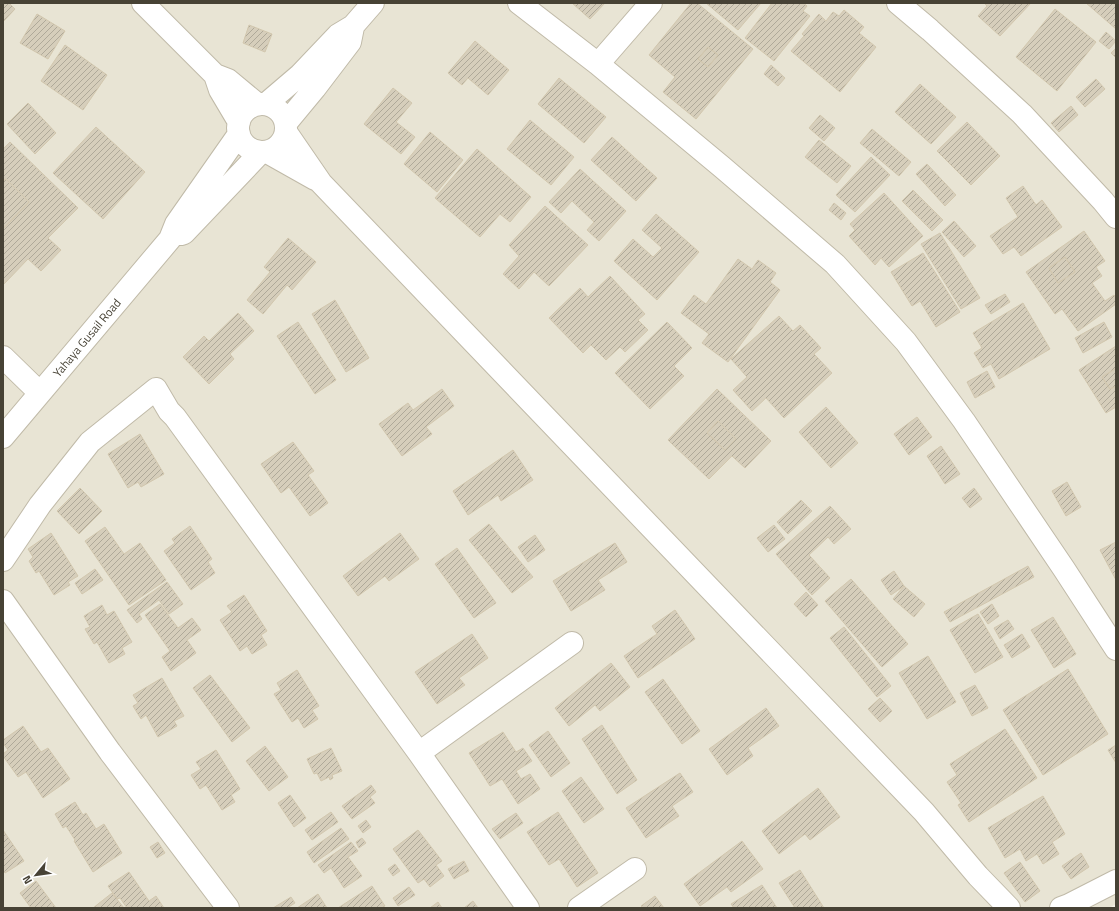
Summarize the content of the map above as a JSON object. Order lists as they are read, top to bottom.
{
  "streets": {
    "street": ["Yahaya Gusail Road"]
  },
  "north": "bottom left"
}
